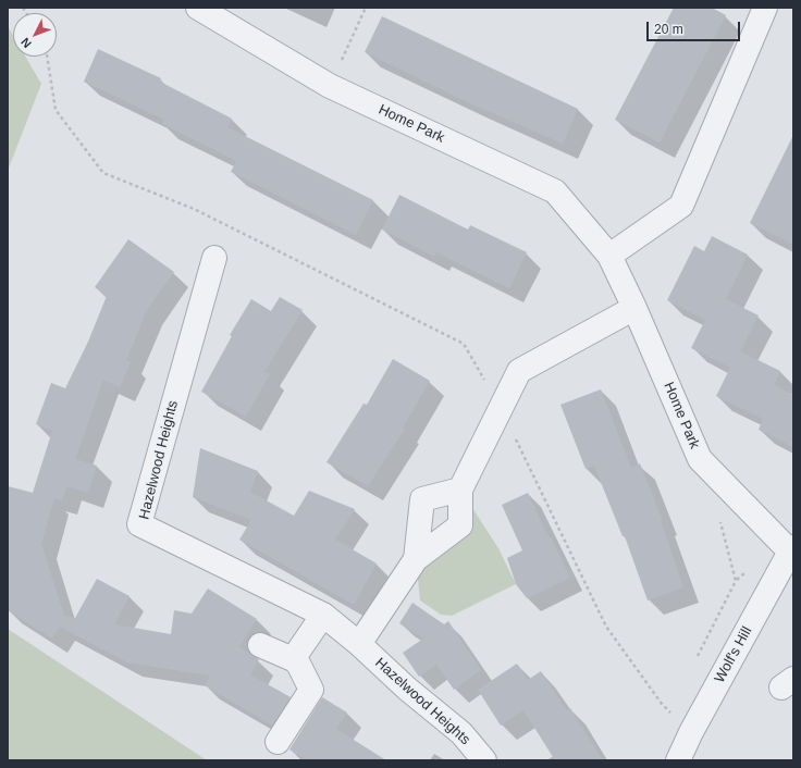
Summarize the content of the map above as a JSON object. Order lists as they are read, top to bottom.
{
  "streets": {
    "street": ["Home Park", "Hazelwood Heights", "Wolf's Hill"]
  },
  "crossings": [
    ["Home Park", "Wolf's Hill"]
  ],
  "scale_bar": "20 m",
  "north": "bottom left"
}
